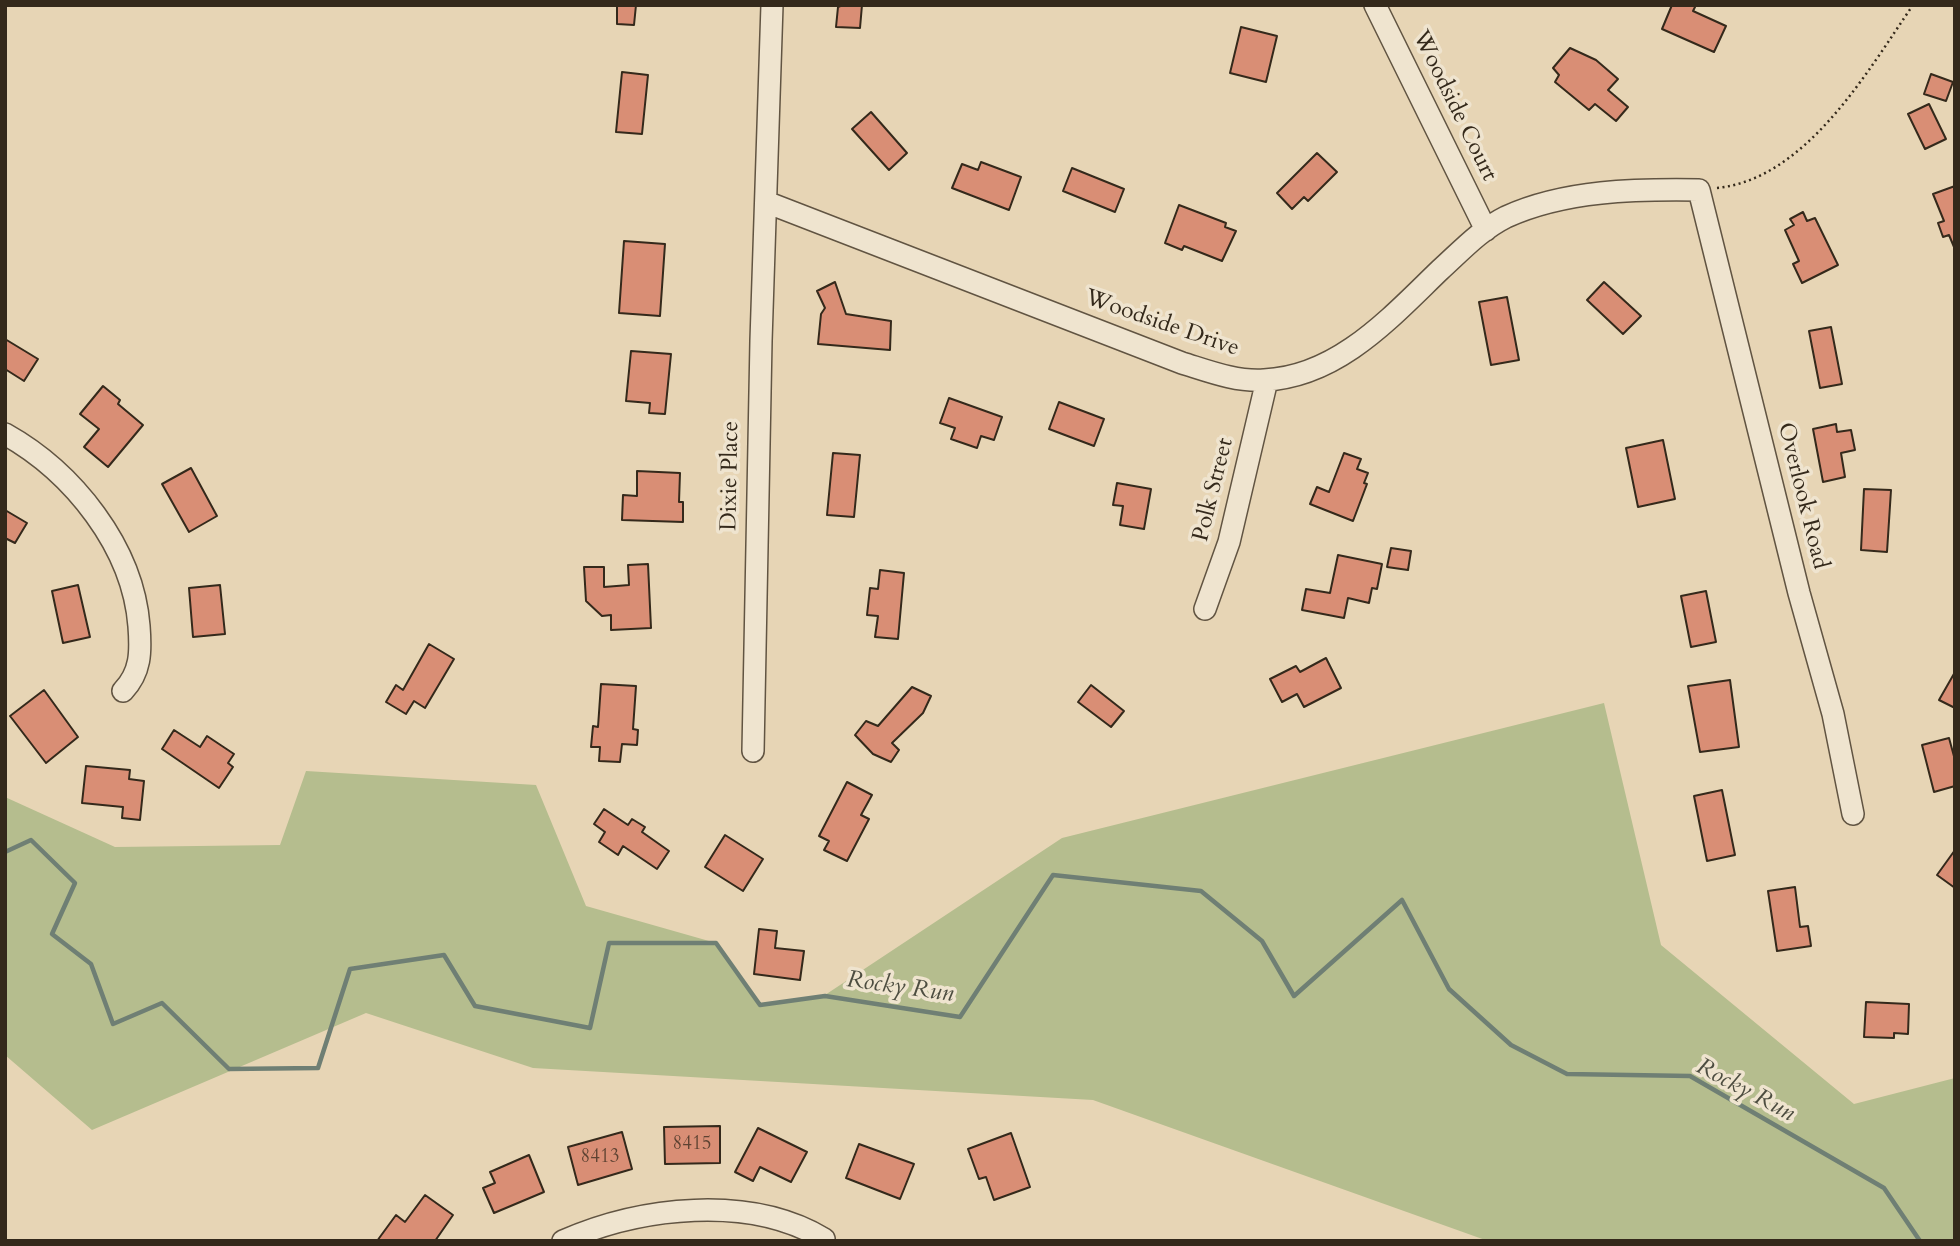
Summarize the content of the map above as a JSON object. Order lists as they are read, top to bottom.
{
  "streets": {
    "street": [
      "Woodside Court",
      "Woodside Drive",
      "Dixie Place",
      "Polk Street",
      "Overlook Road"
    ]
  },
  "crossings": [
    ["Woodside Court", "Woodside Drive"],
    ["Woodside Drive", "Dixie Place"],
    ["Woodside Drive", "Polk Street"],
    ["Woodside Drive", "Overlook Road"]
  ],
  "water": ["Rocky Run"],
  "house_numbers": ["8415", "8413"]
}
